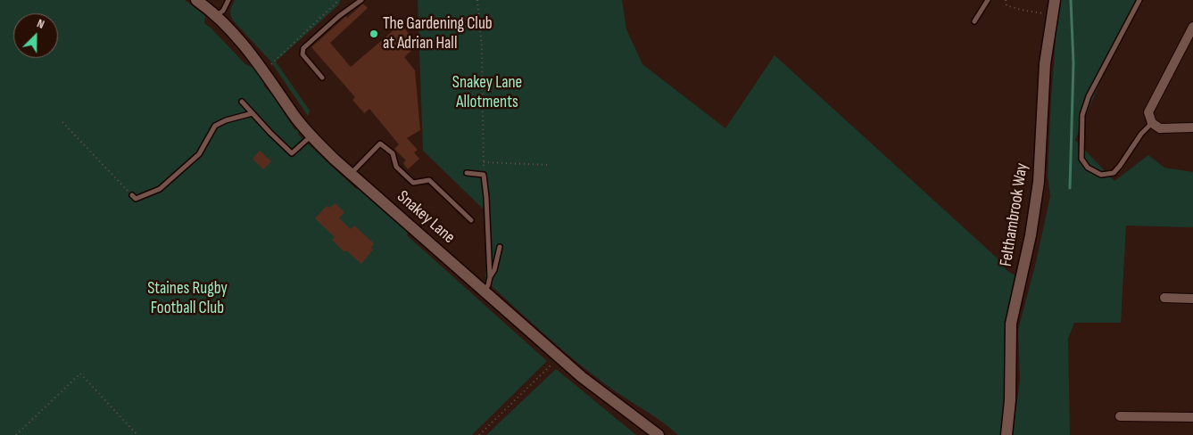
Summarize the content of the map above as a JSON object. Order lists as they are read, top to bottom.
{
  "streets": {
    "street": ["Felthambrook Way", "Snakey Lane"]
  },
  "parks": ["Snakey Lane Allotments", "Staines Rugby Football Club"],
  "places": ["The Gardening Club at Adrian Hall"],
  "north": "top right"
}
